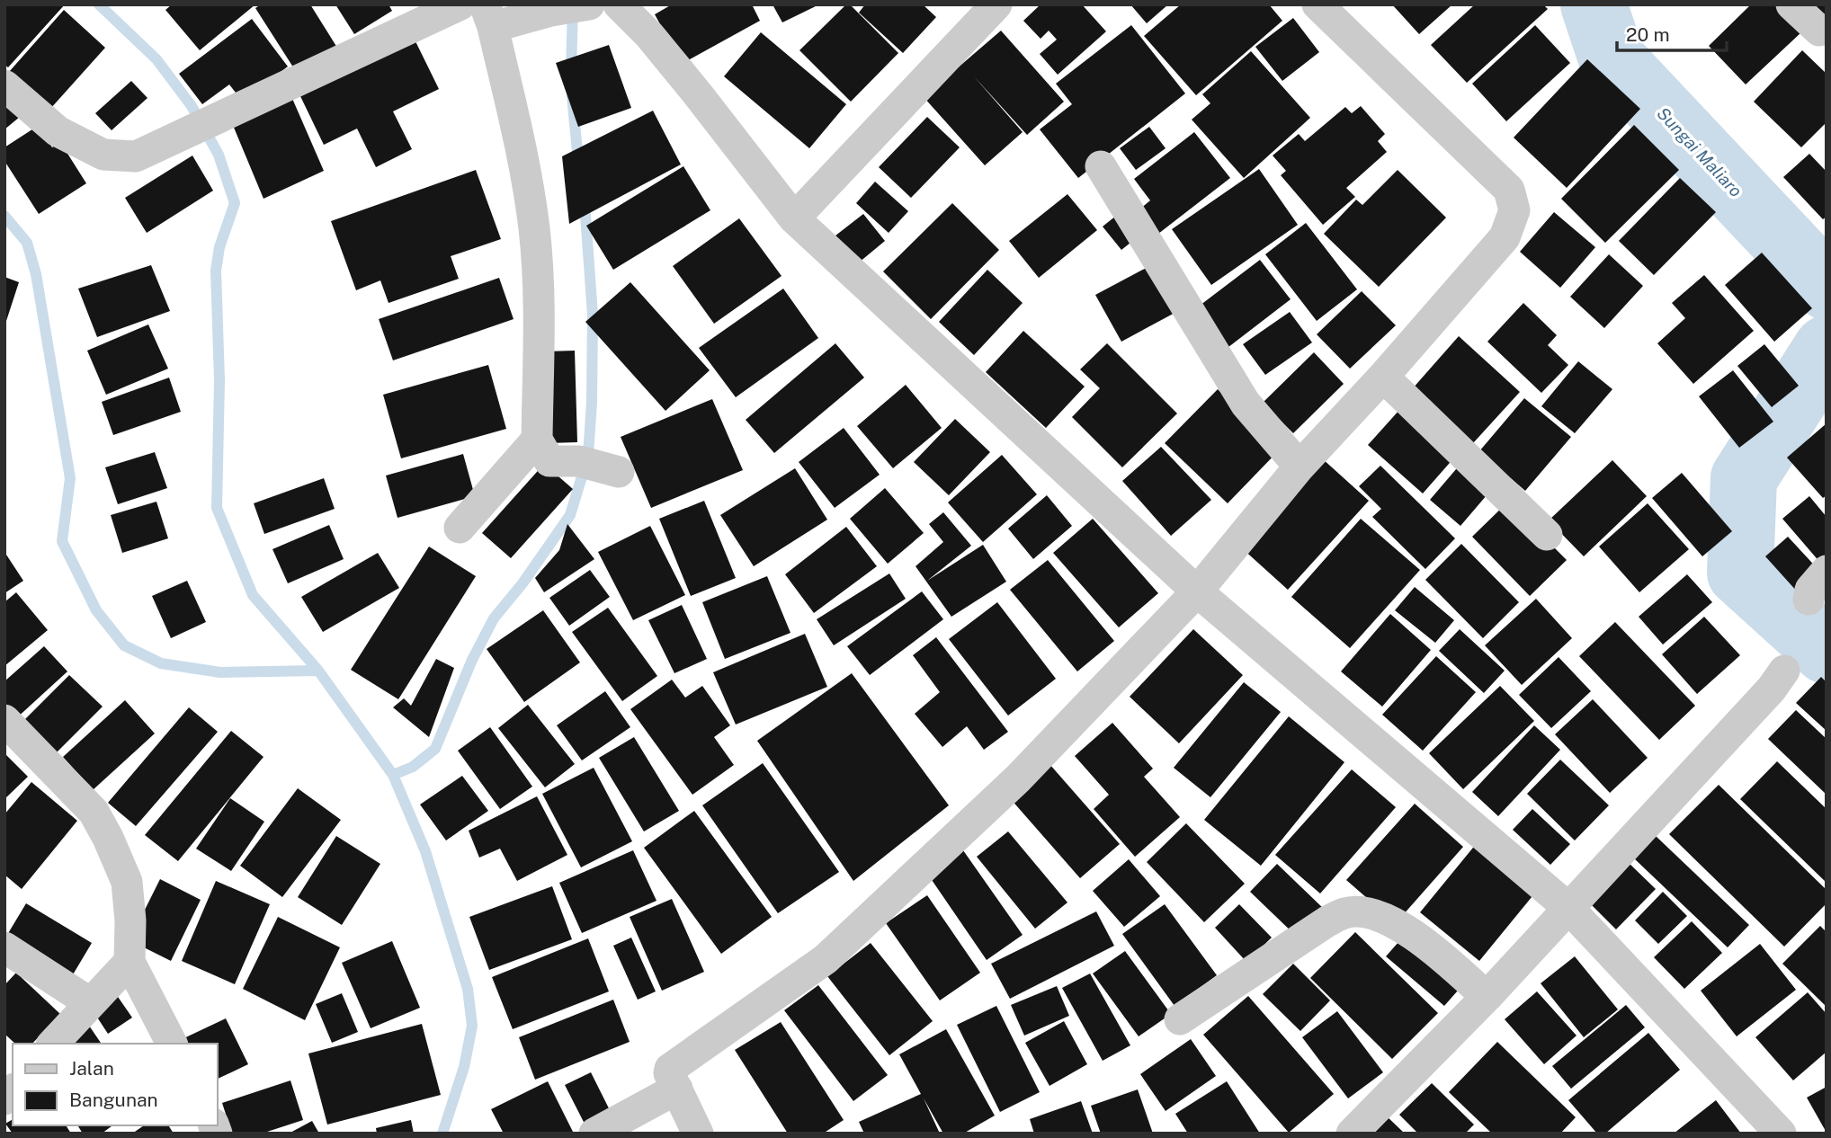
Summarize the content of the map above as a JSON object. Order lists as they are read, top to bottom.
{
  "water": ["Sungai Maliaro"],
  "legend": ["Jalan", "Bangunan"],
  "scale_bar": "20 m"
}
